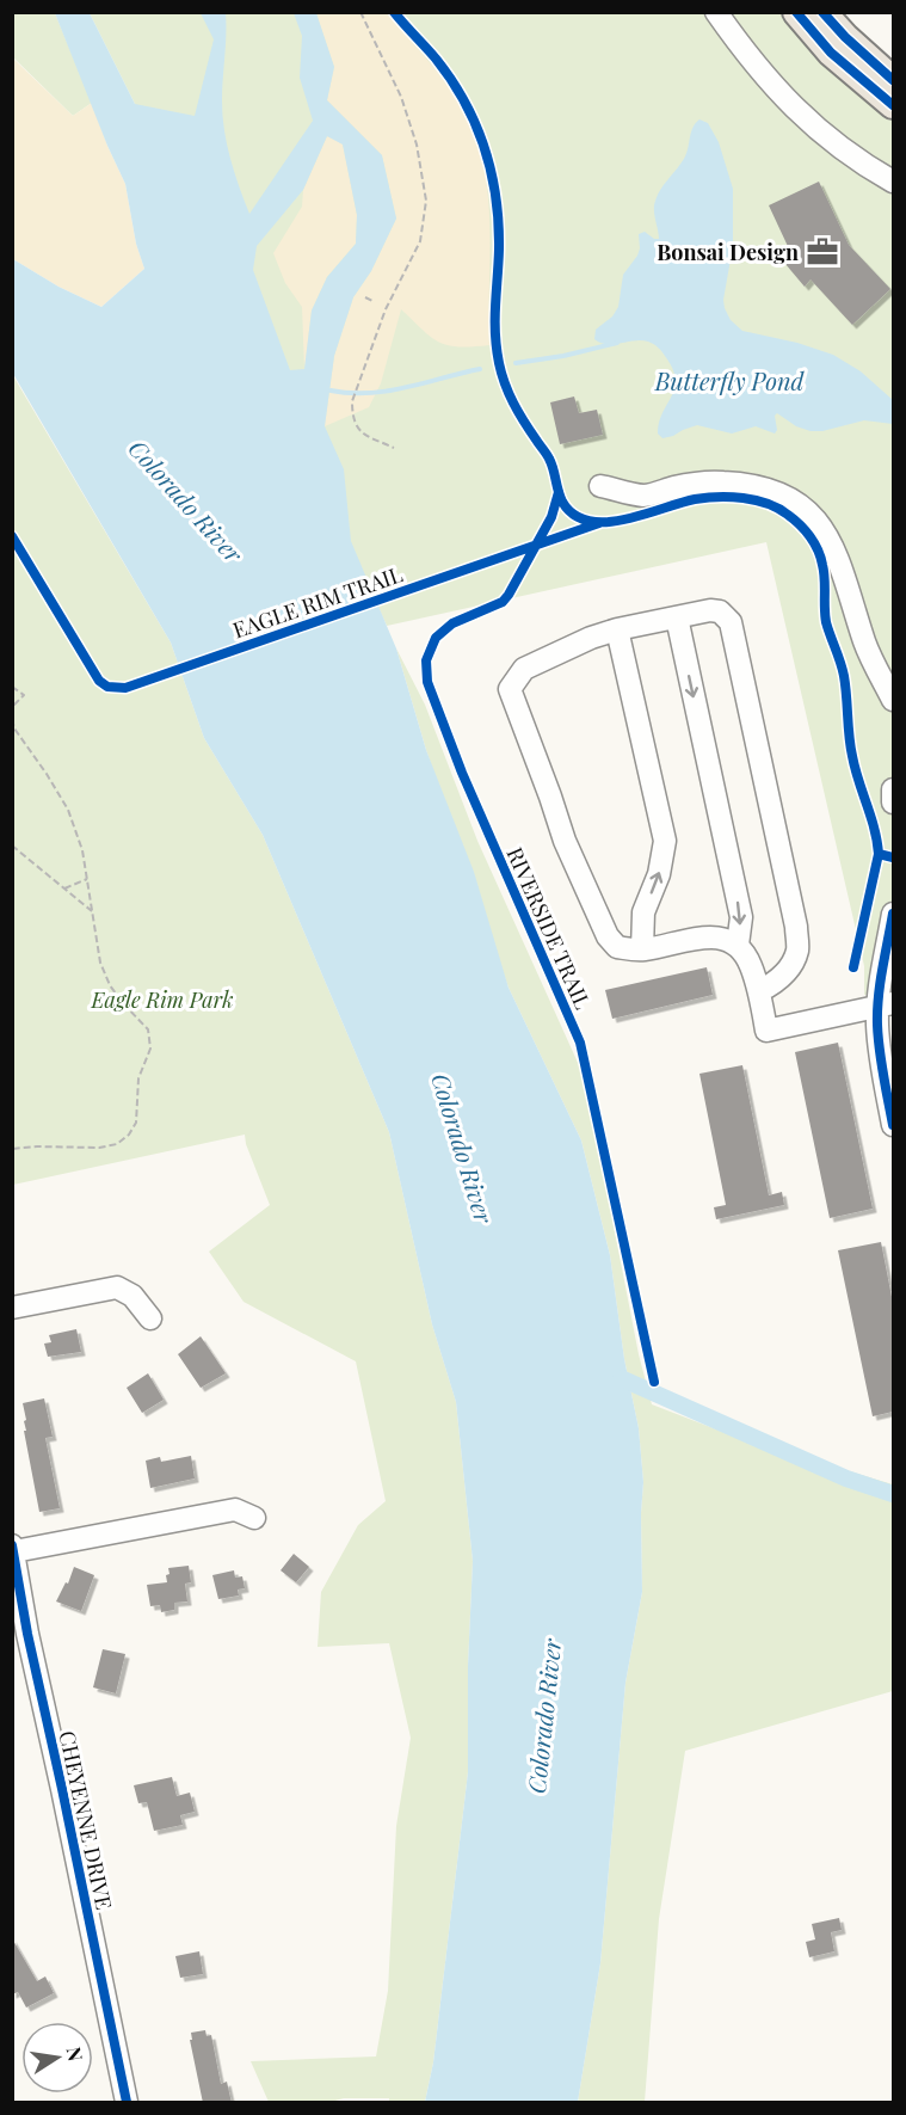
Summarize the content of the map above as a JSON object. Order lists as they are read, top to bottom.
{
  "streets": {
    "street": ["CHEYENNE DRIVE"],
    "cycle path": ["EAGLE RIM TRAIL", "RIVERSIDE TRAIL"]
  },
  "water": ["Butterfly Pond", "Colorado River"],
  "parks": ["Eagle Rim Park"],
  "places": {
    "office": ["Bonsai Design"]
  },
  "north": "right"
}
